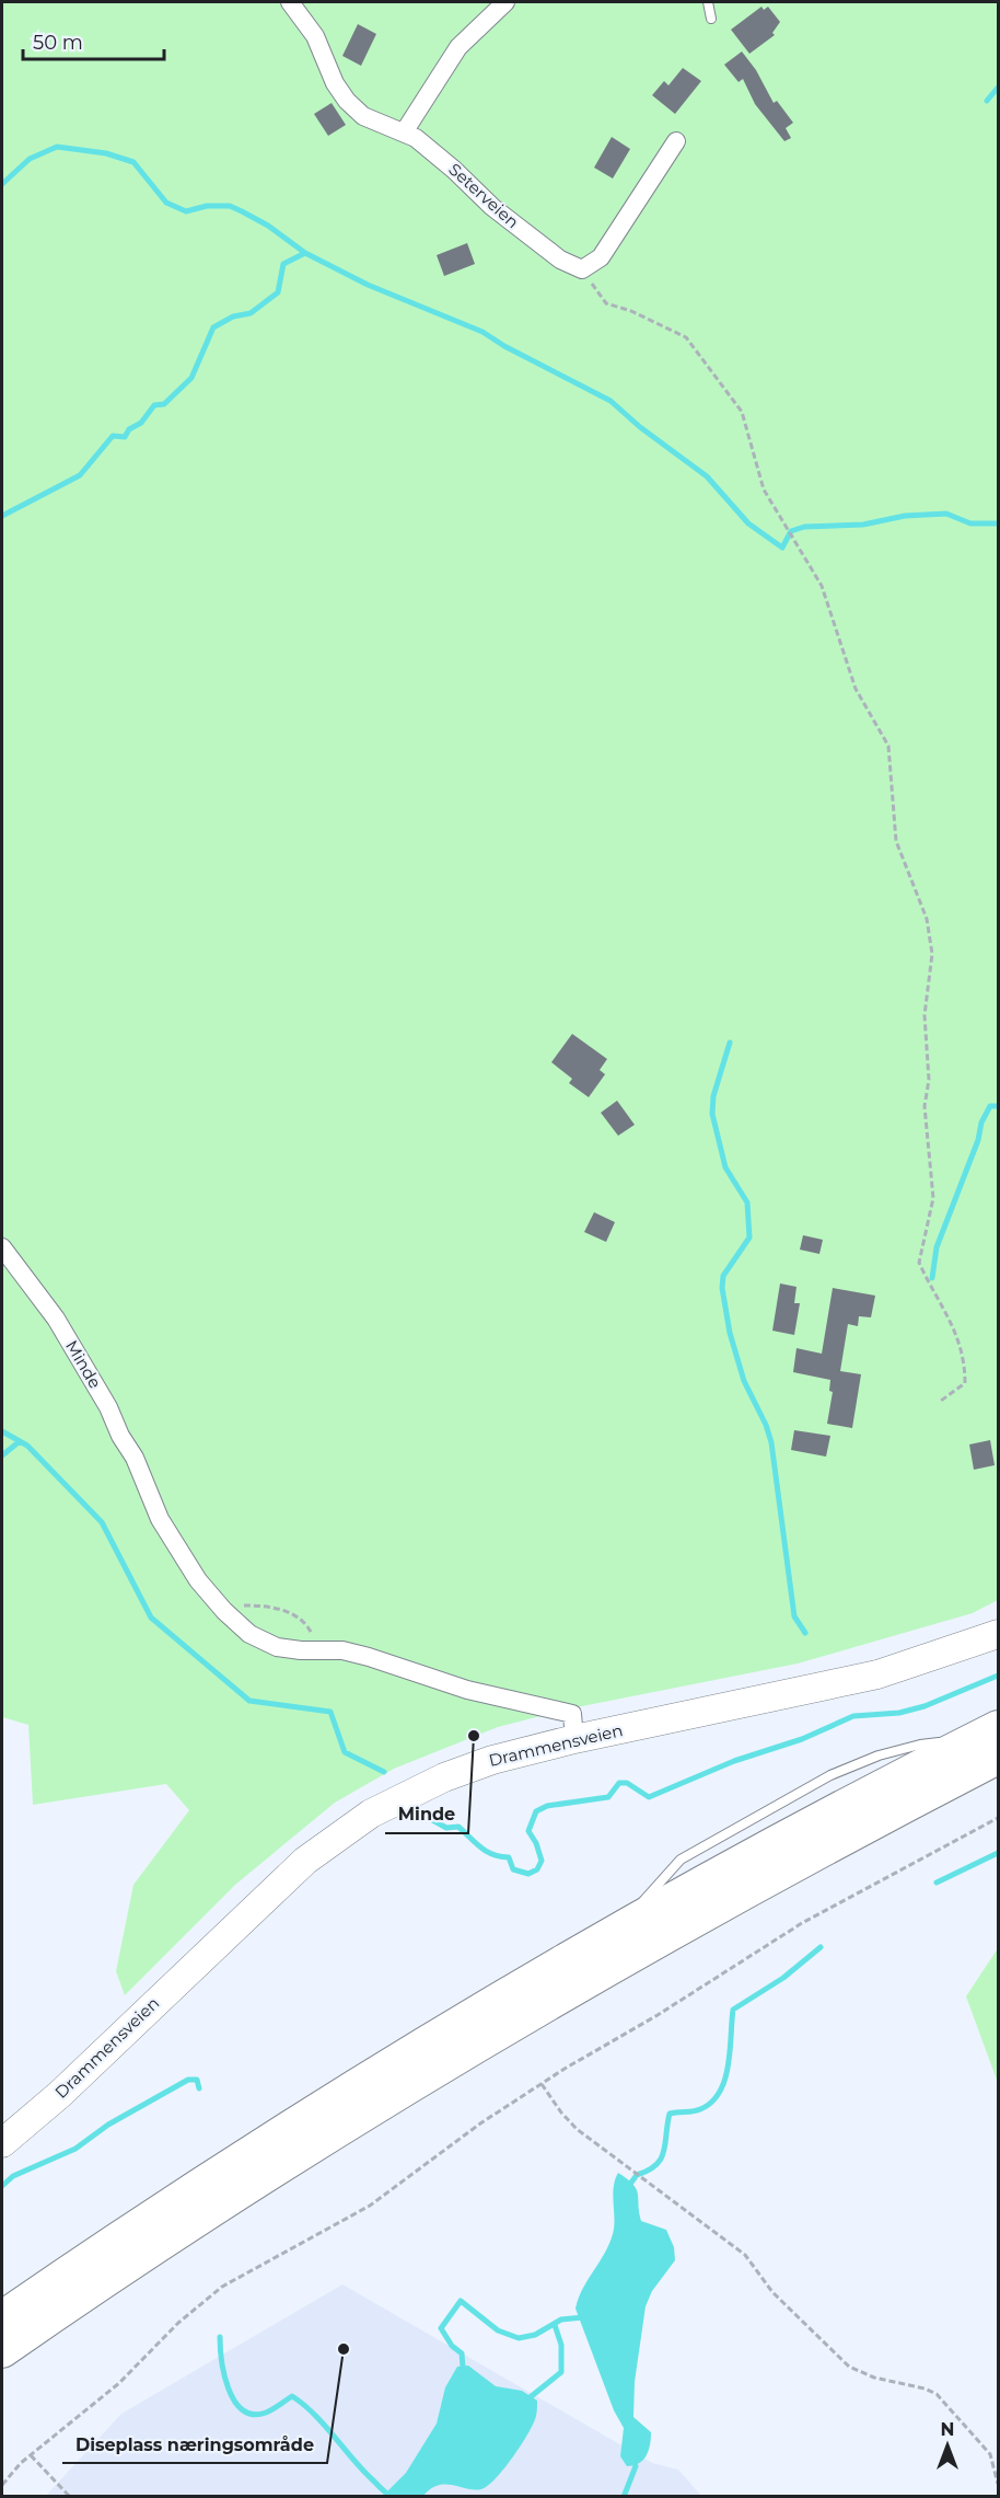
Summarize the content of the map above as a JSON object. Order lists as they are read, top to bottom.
{
  "streets": {
    "main road": ["Drammensveien"],
    "street": ["Seterveien", "Minde"]
  },
  "crossings": [
    ["Minde", "Drammensveien"]
  ],
  "places": ["Minde", "Diseplass næringsområde"],
  "scale_bar": "50 m",
  "north": "top"
}
